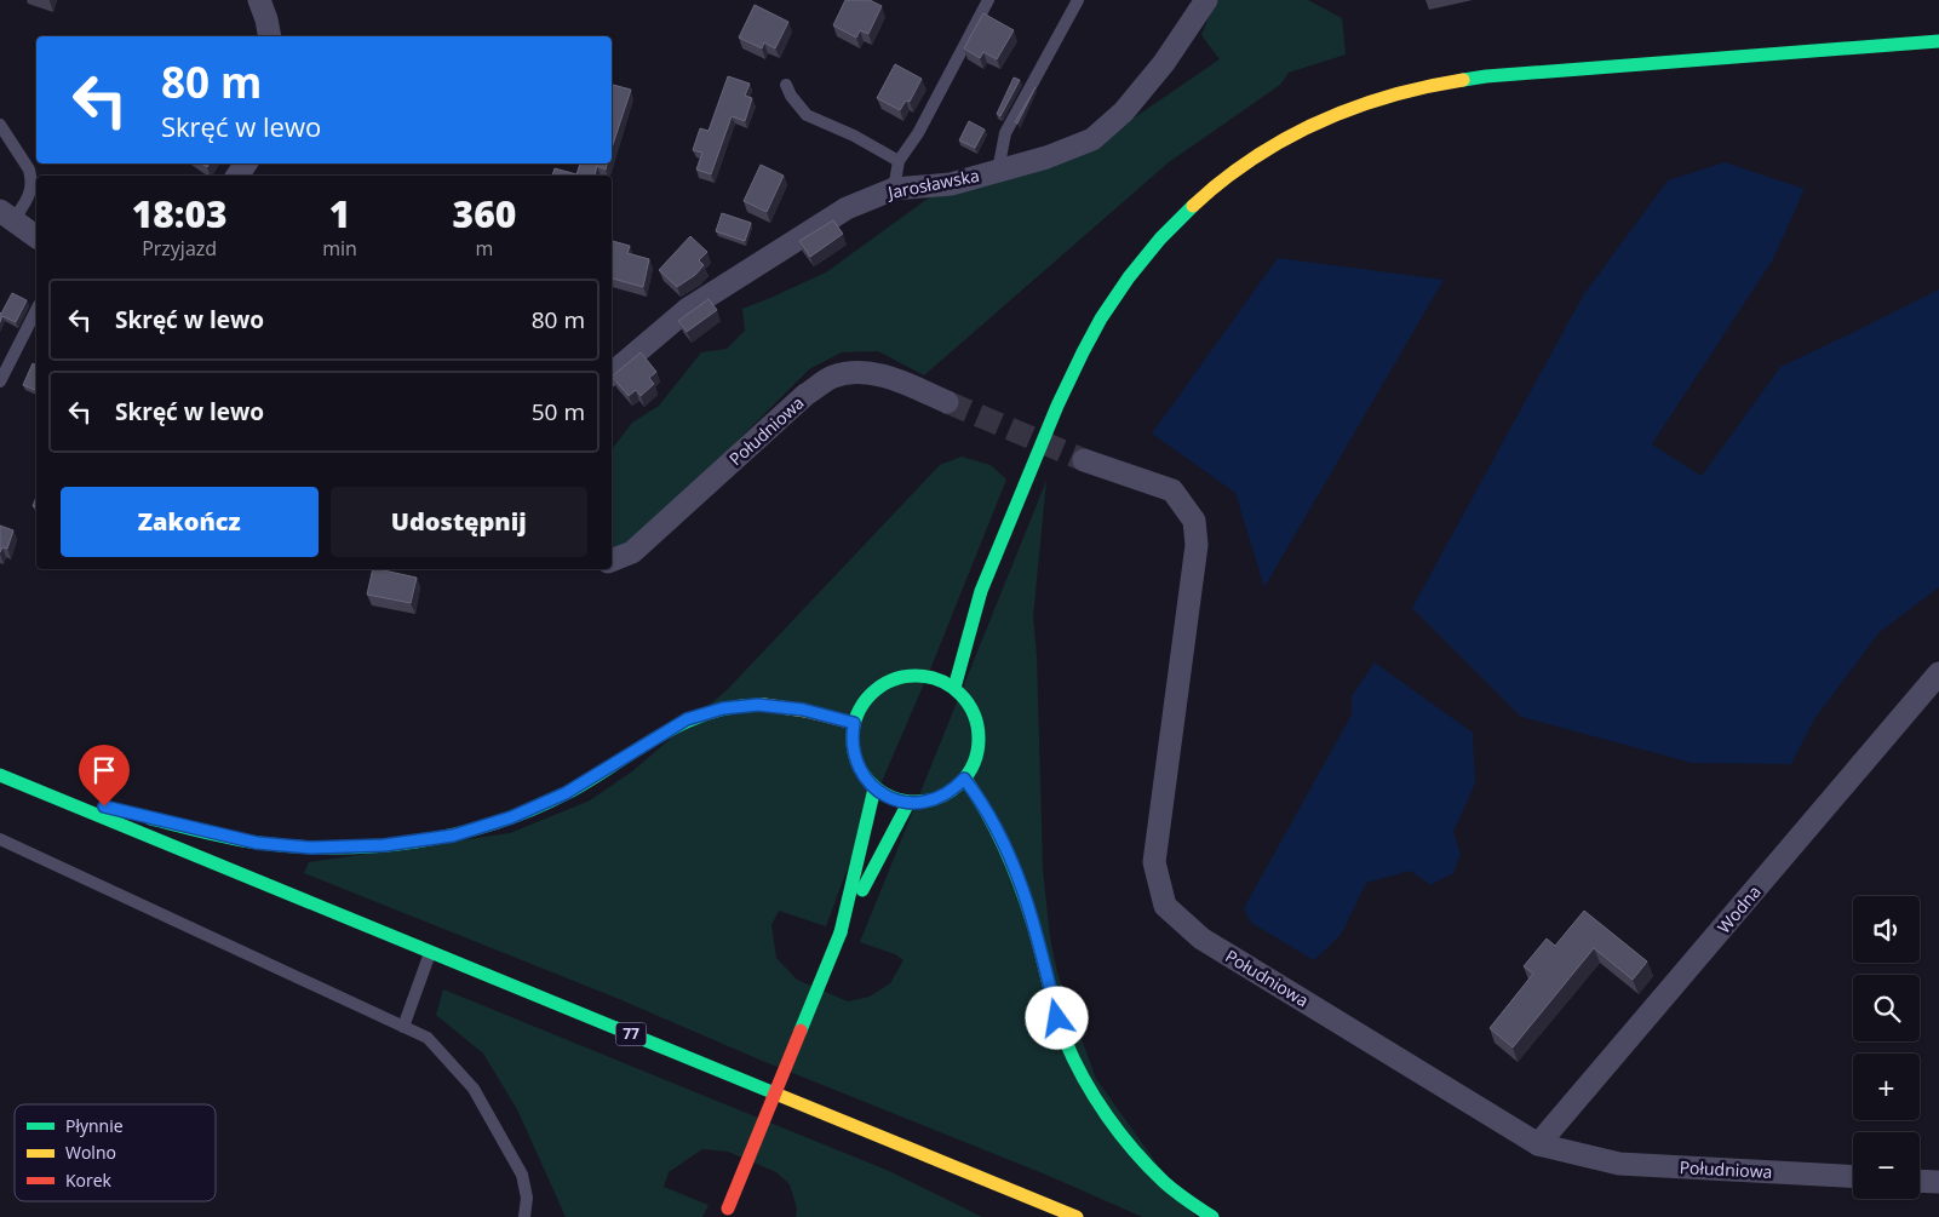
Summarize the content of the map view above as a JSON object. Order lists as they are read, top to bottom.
{
  "streets": {
    "main road": ["77"],
    "street": ["Jarosławska", "Południowa", "Wodna"]
  },
  "crossings": [
    ["Południowa", "Wodna"]
  ],
  "legend": ["Płynnie", "Wolno", "Korek"],
  "page": {
    "turn": ["80 m", "Skręć w lewo"],
    "eta": [
      "18:03",
      "Przyjazd",
      "1",
      "min",
      "360",
      "m"
    ],
    "list": [
      {
        "name": "Skręć w lewo",
        "value": "80 m"
      },
      {
        "name": "Skręć w lewo",
        "value": "50 m"
      }
    ],
    "buttons": ["Zakończ", "Udostępnij"],
    "map_buttons": ["+", "−"]
  }
}
